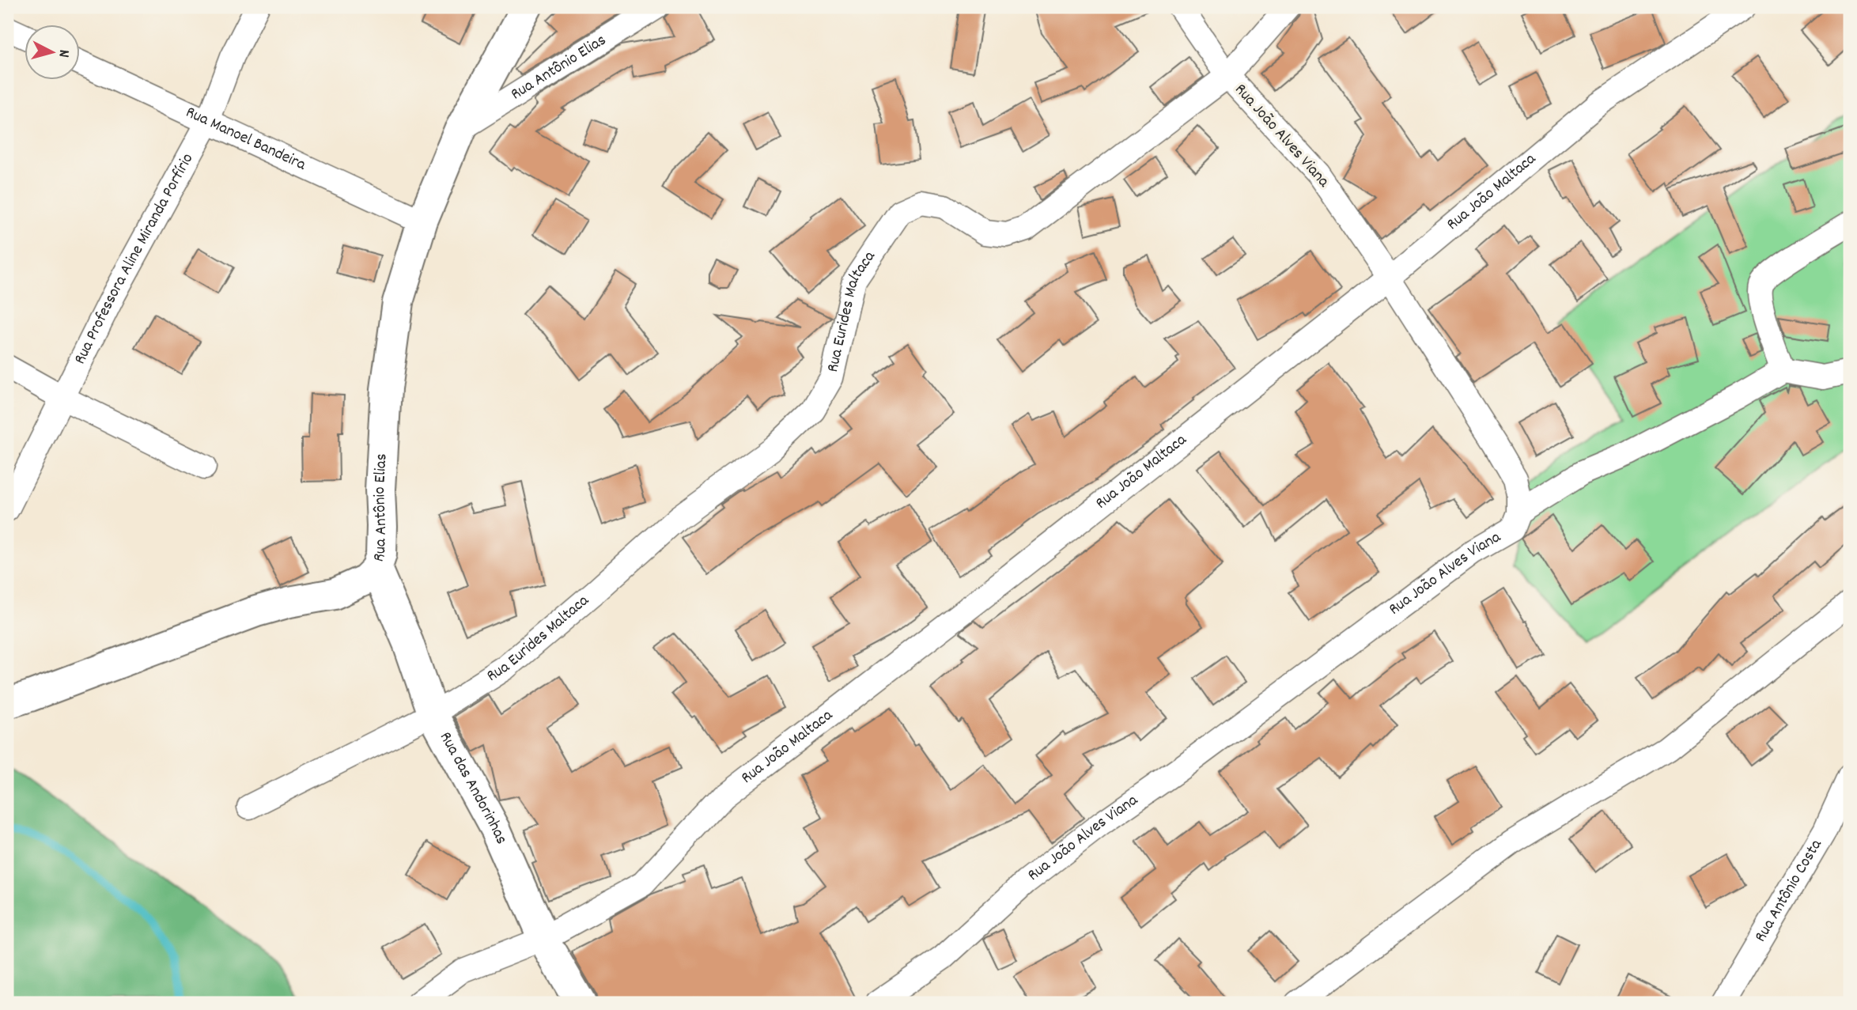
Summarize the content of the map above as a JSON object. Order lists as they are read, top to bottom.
{
  "streets": {
    "street": [
      "Rua Antônio Elias",
      "Rua João Alves Viana",
      "Rua Manoel Bandeira",
      "Rua João Maltaca",
      "Rua Professora Aline Miranda Porfírio",
      "Rua Eurides Maltaca",
      "Rua das Andorinhas",
      "Rua Antônio Costa"
    ]
  },
  "crossings": [
    ["Rua Antônio Elias", "Rua Manoel Bandeira"],
    ["Rua Antônio Elias", "Rua das Andorinhas"],
    ["Rua João Alves Viana", "Rua João Maltaca"],
    ["Rua João Alves Viana", "Rua Eurides Maltaca"],
    ["Rua Manoel Bandeira", "Rua Professora Aline Miranda Porfírio"],
    ["Rua João Maltaca", "Rua das Andorinhas"],
    ["Rua Eurides Maltaca", "Rua das Andorinhas"]
  ],
  "north": "right"
}
